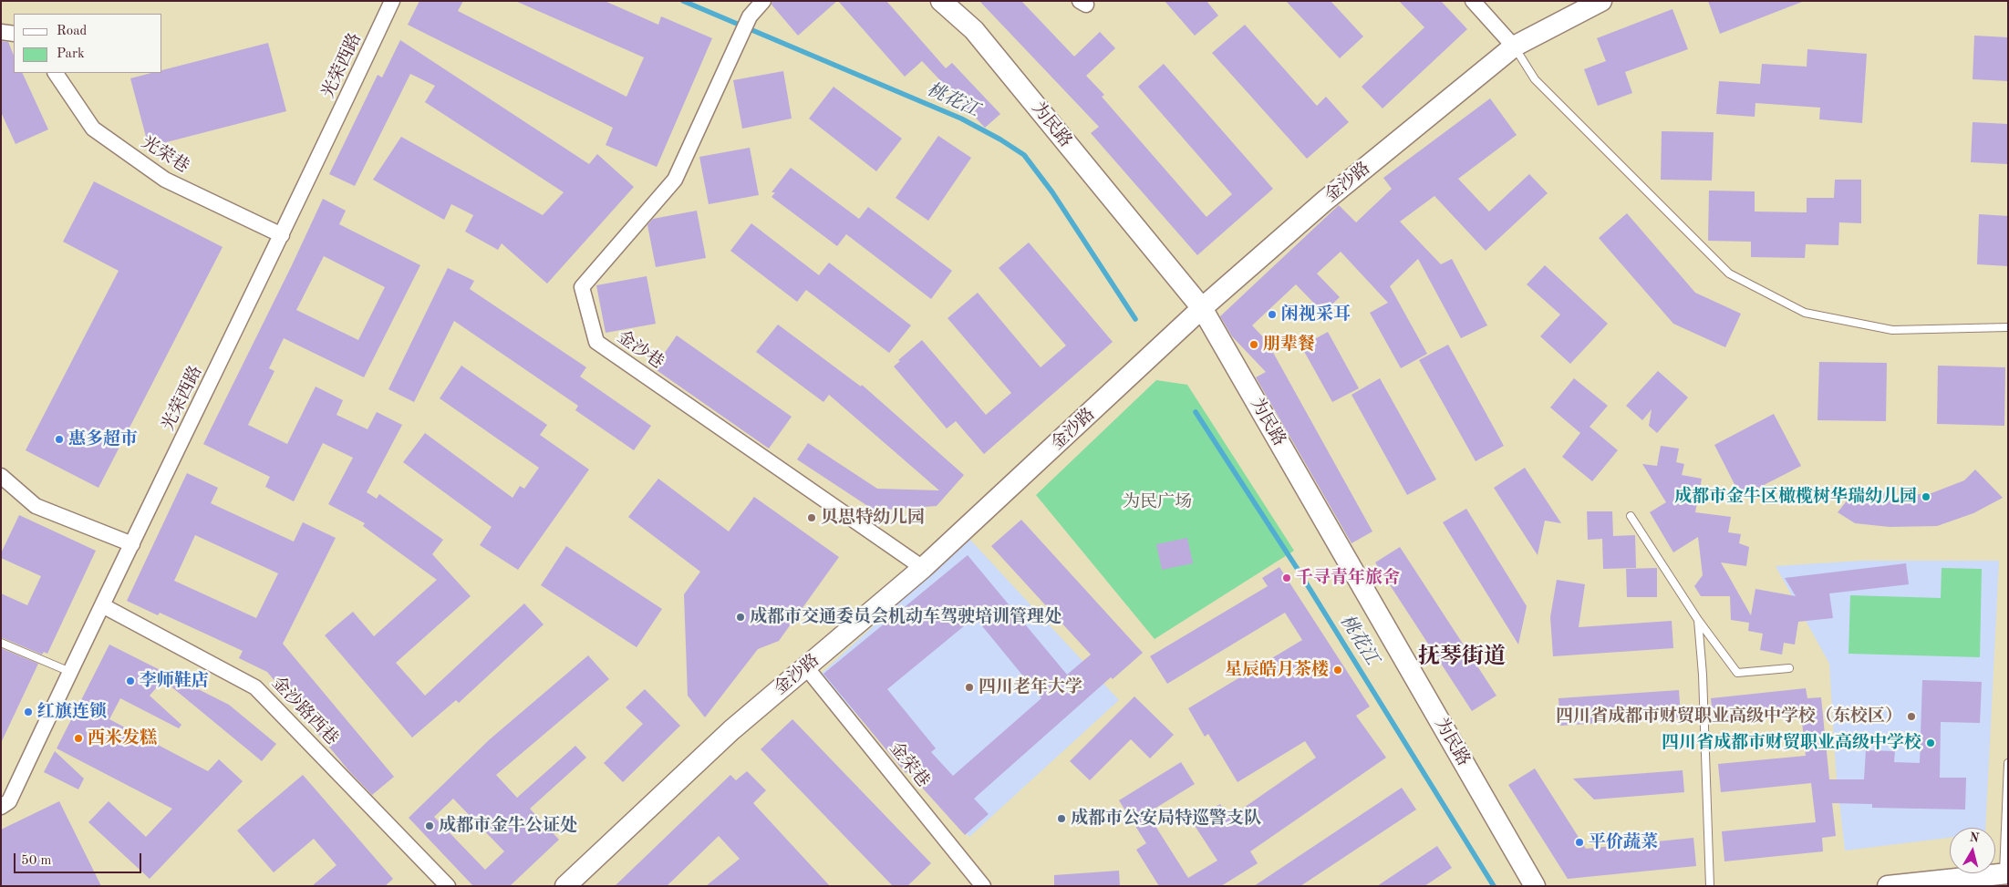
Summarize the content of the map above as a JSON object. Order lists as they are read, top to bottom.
{
  "streets": {
    "street": [
      "光荣西路",
      "为民路",
      "光荣巷",
      "金沙路",
      "金沙巷",
      "金沙路西巷",
      "金荣巷"
    ]
  },
  "crossings": [
    ["光荣西路", "光荣巷"],
    ["光荣西路", "金沙路西巷"],
    ["为民路", "金沙路"],
    ["金沙路", "金沙巷"],
    ["金沙路", "金荣巷"]
  ],
  "districts": ["抚琴街道"],
  "water": ["桃花江"],
  "parks": ["为民广场"],
  "places": [
    "闲视采耳",
    "朋辈餐",
    "惠多超市",
    "成都市金牛区橄榄树华瑞幼儿园",
    "贝思特幼儿园",
    "千寻青年旅舍",
    "成都市交通委员会机动车驾驶培训管理处",
    "星辰皓月茶楼",
    "李师鞋店",
    "四川老年大学",
    "红旗连锁",
    "四川省成都市财贸职业高级中学校（东校区）",
    "西米发糕",
    "四川省成都市财贸职业高级中学校",
    "成都市公安局特巡警支队",
    "成都市金牛公证处",
    "平价蔬菜"
  ],
  "legend": ["Road", "Park"],
  "scale_bar": "50 m",
  "north": "top"
}
